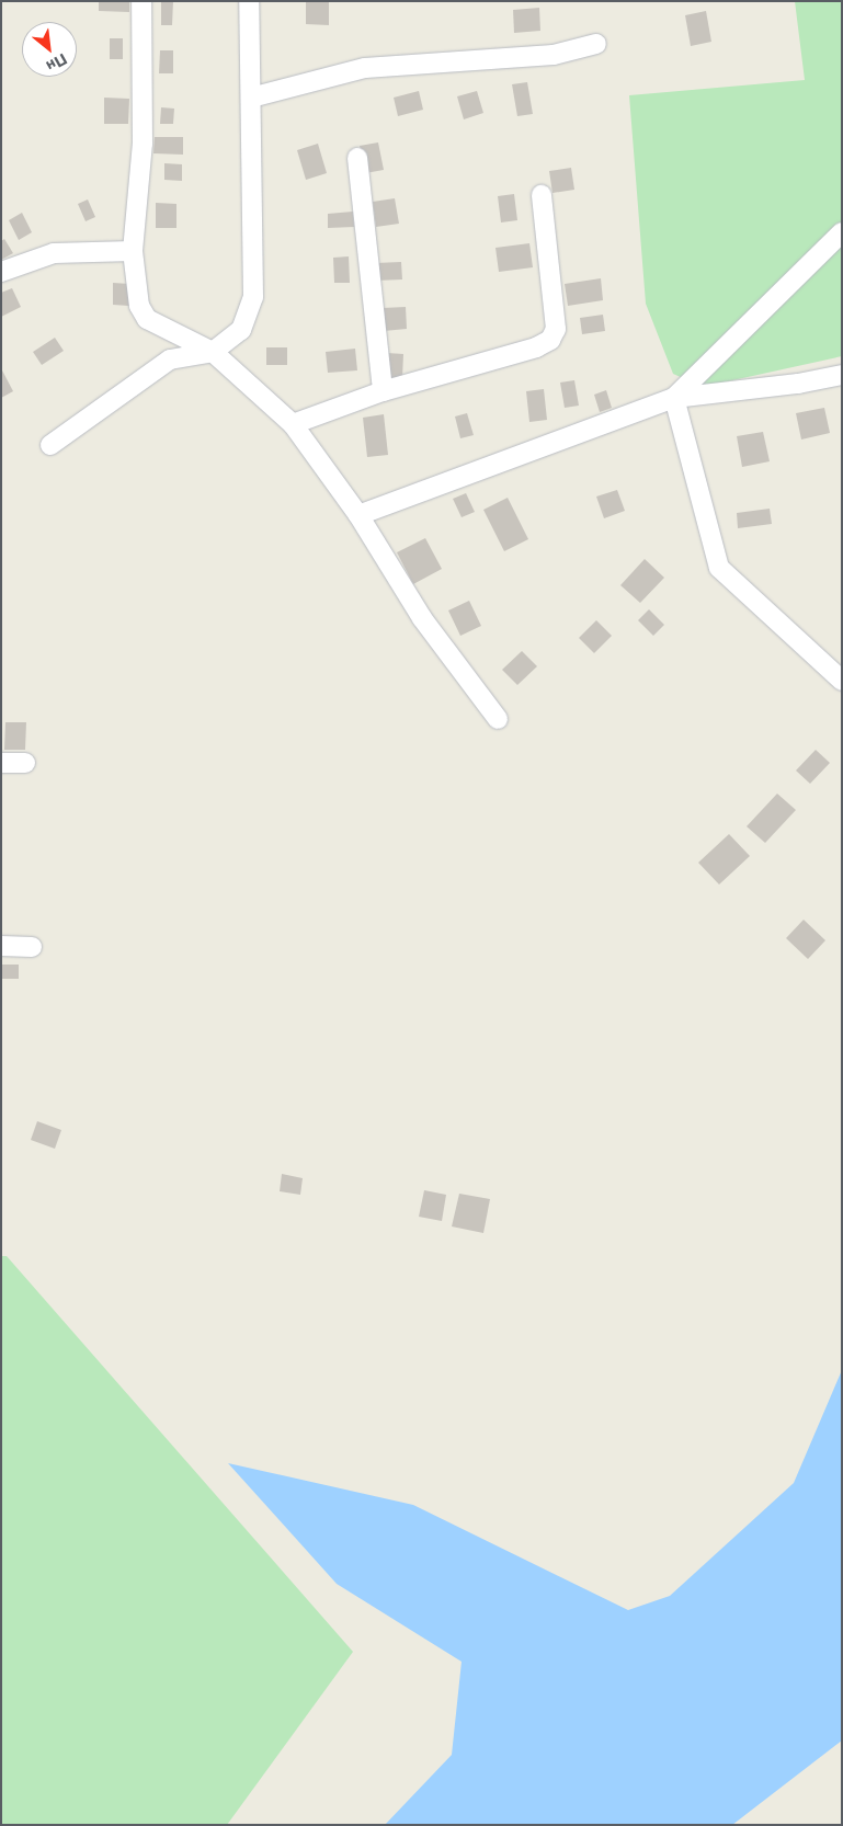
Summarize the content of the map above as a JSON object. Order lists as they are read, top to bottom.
{
  "north": "bottom right"
}
